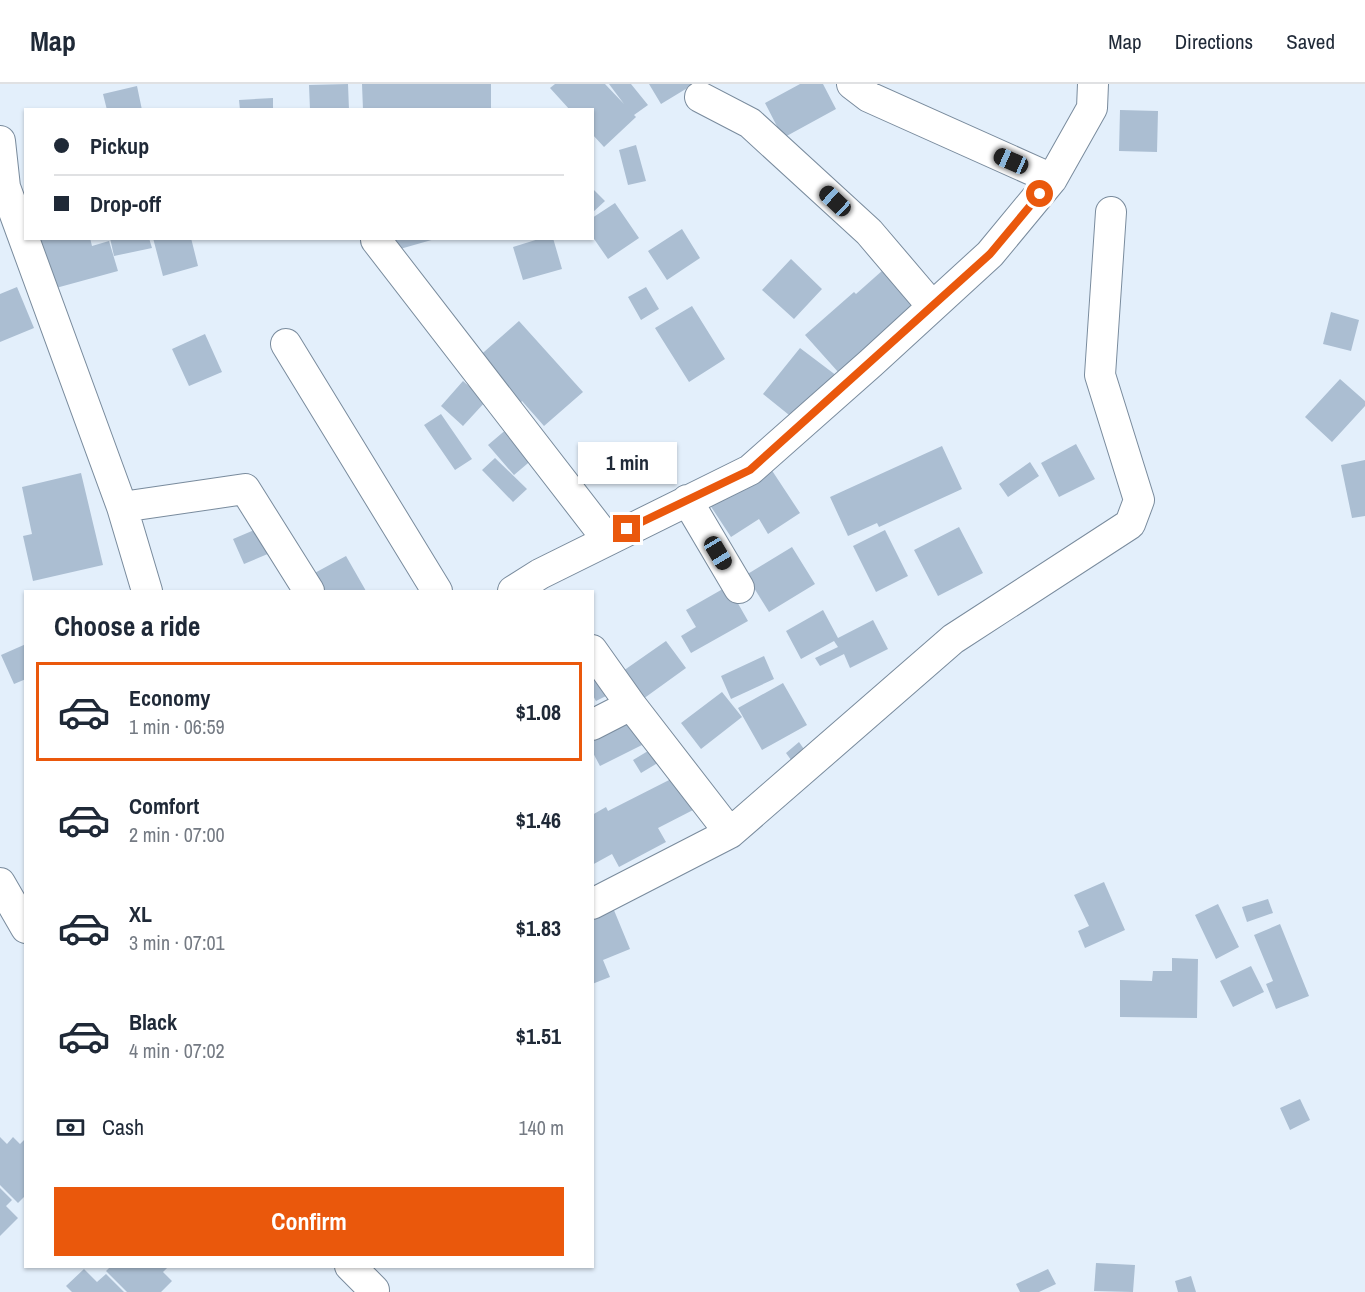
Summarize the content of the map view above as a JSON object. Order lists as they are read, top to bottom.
{
  "page": {
    "header": "Map",
    "nav": ["Map", "Directions", "Saved"],
    "banner": ["Pickup", "Drop-off"],
    "bubble": "1 min",
    "heading": "Choose a ride",
    "list": [
      {
        "name": "Economy",
        "note": "1 min · 06:59",
        "value": "$1.08"
      },
      {
        "name": "Comfort",
        "note": "2 min · 07:00",
        "value": "$1.46"
      },
      {
        "name": "XL",
        "note": "3 min · 07:01",
        "value": "$1.83"
      },
      {
        "name": "Black",
        "note": "4 min · 07:02",
        "value": "$1.51"
      }
    ],
    "pay": ["Cash", "140 m"],
    "buttons": "Confirm"
  }
}
